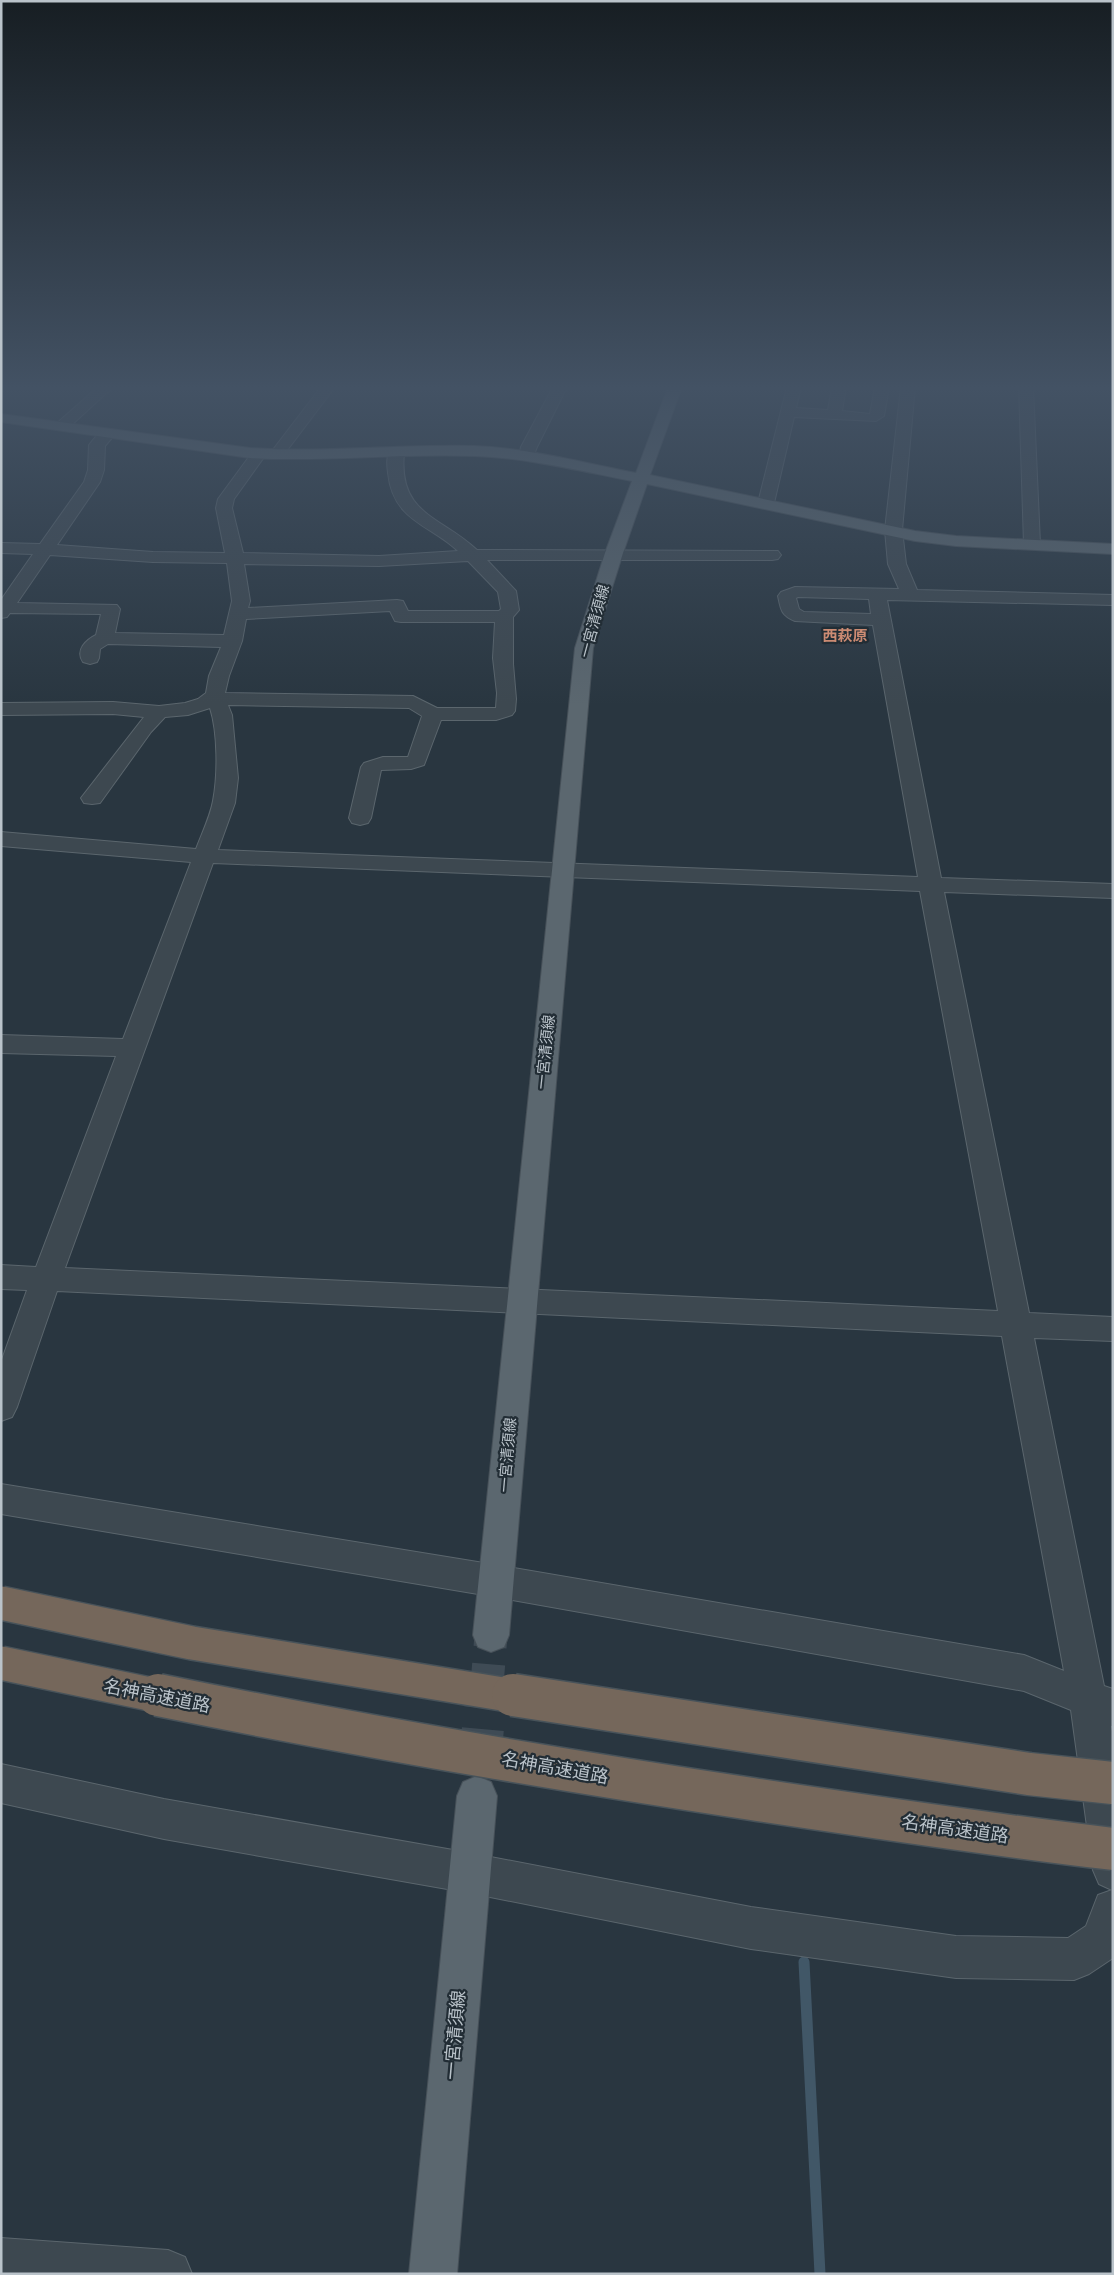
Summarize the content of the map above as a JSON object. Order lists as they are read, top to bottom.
{
  "streets": {
    "highway": ["名神高速道路"],
    "main road": ["一宮清須線"]
  },
  "districts": ["西萩原"]
}
